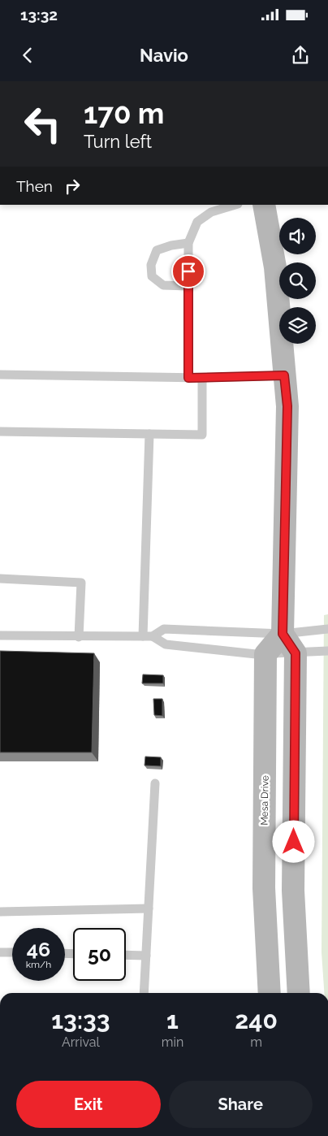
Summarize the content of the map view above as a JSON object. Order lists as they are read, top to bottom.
{
  "streets": {
    "main road": ["Mesa Drive"]
  },
  "page": {
    "status": "13:32",
    "header": "Navio",
    "turn": ["170 m", "Turn left"],
    "then": "Then",
    "speed": "46 km/h",
    "limit": "50",
    "eta": [
      "13:33",
      "Arrival",
      "1",
      "min",
      "240",
      "m"
    ],
    "buttons": ["Exit", "Share"]
  }
}
